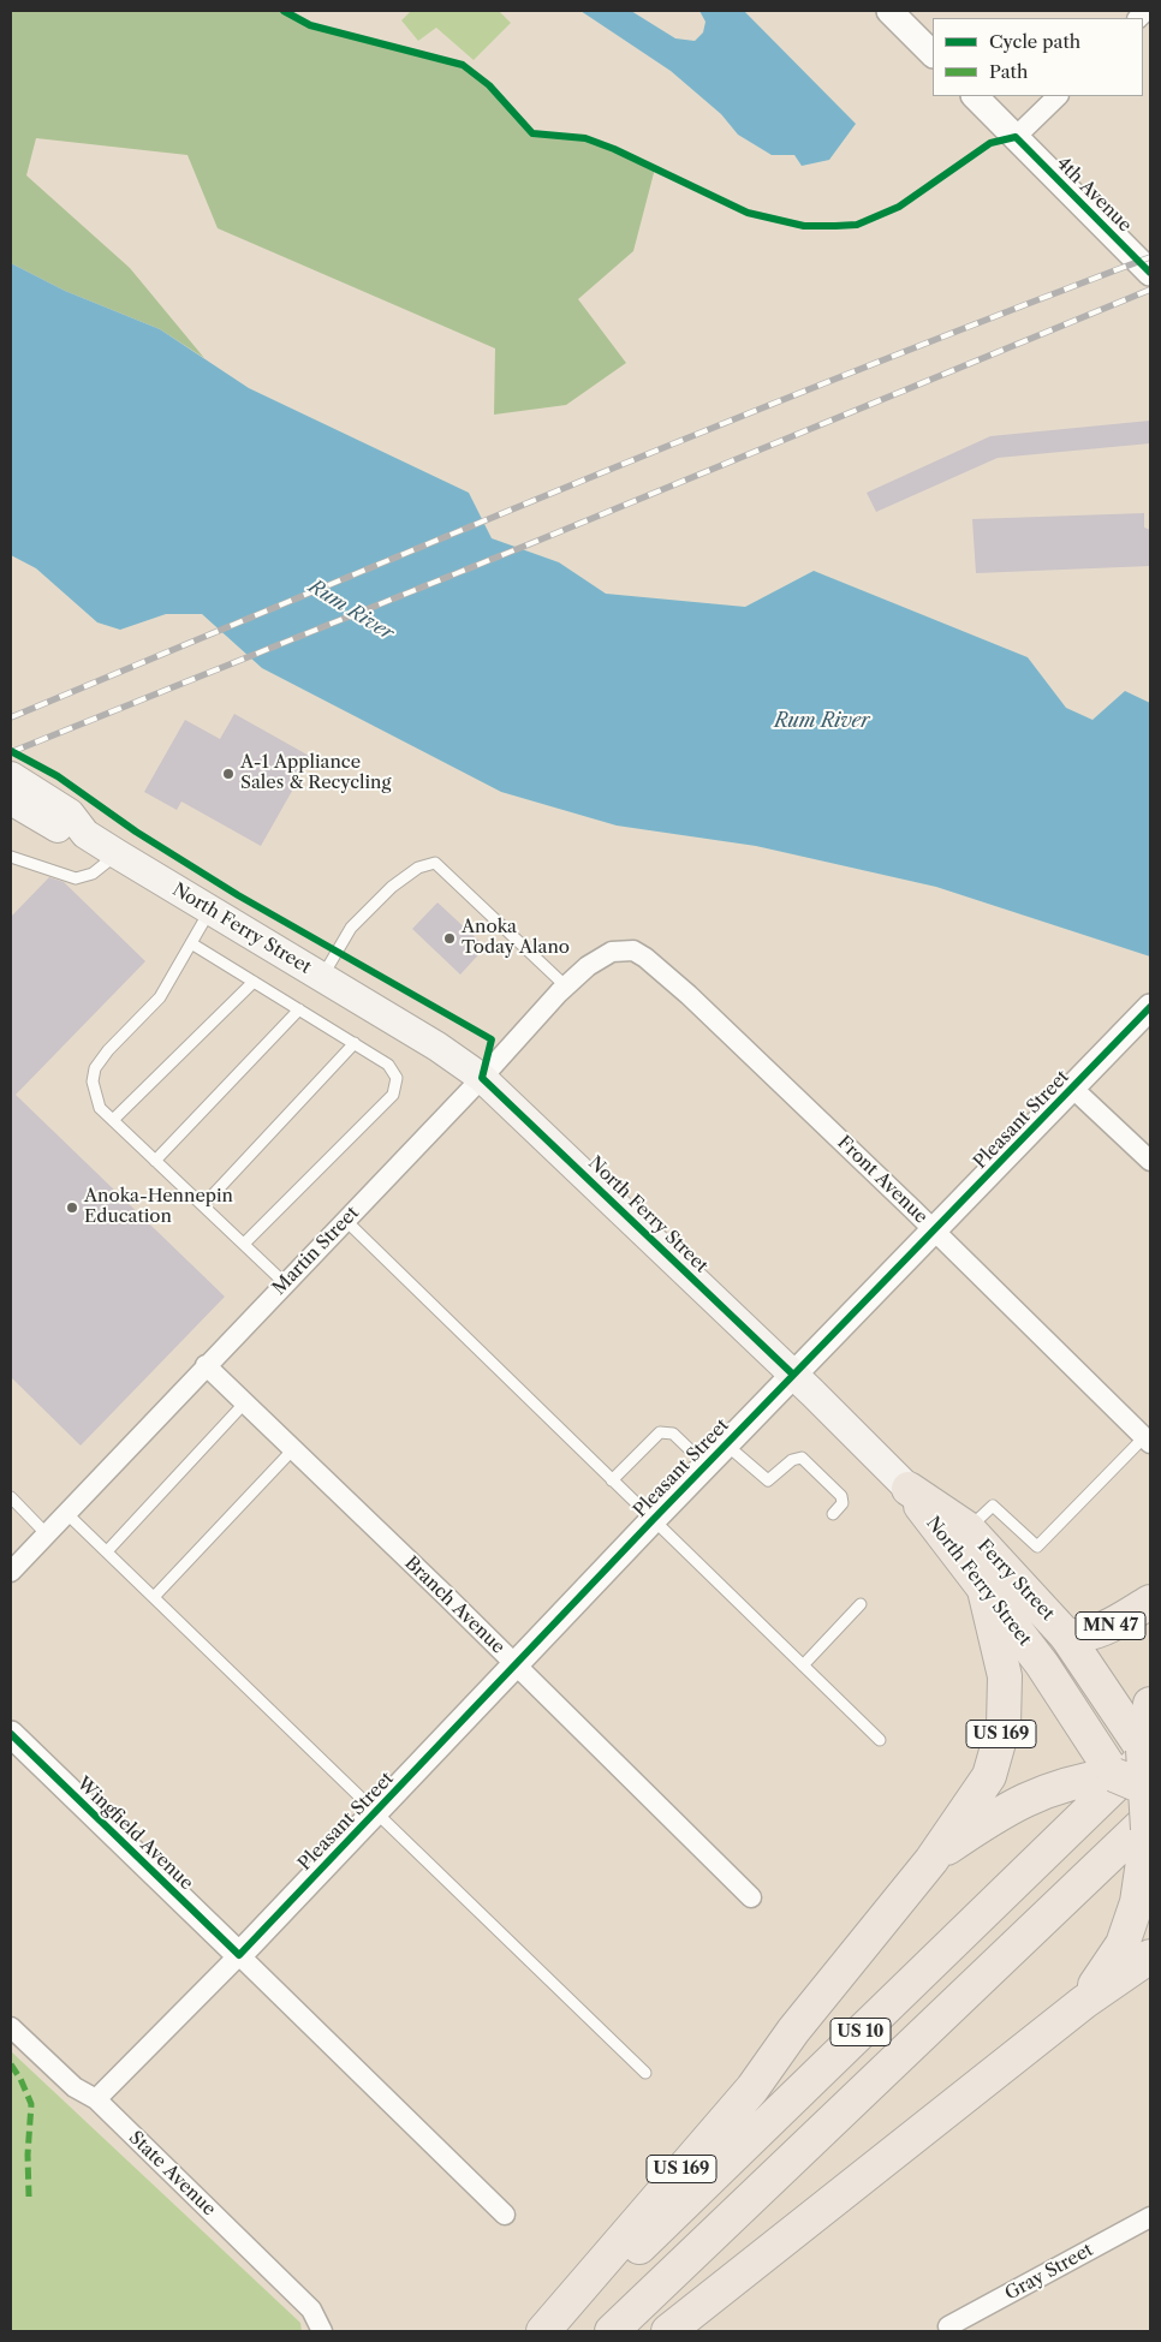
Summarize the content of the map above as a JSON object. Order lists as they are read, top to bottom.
{
  "streets": {
    "highway": [
      "North Ferry Street",
      "Ferry Street",
      "MN 47",
      "US 169",
      "US 10"
    ],
    "street": [
      "4th Avenue",
      "Pleasant Street",
      "Front Avenue",
      "Martin Street",
      "Branch Avenue",
      "Wingfield Avenue",
      "State Avenue",
      "Gray Street"
    ]
  },
  "crossings": [
    ["North Ferry Street", "Pleasant Street"],
    ["North Ferry Street", "Martin Street"],
    ["North Ferry Street", "Ferry Street"],
    ["North Ferry Street", "US 169"],
    ["Pleasant Street", "Front Avenue"],
    ["Pleasant Street", "Branch Avenue"],
    ["Pleasant Street", "Wingfield Avenue"],
    ["Pleasant Street", "State Avenue"],
    ["Front Avenue", "Martin Street"],
    ["Martin Street", "Branch Avenue"],
    ["Ferry Street", "MN 47"],
    ["Ferry Street", "US 10"],
    ["US 169", "US 10"]
  ],
  "water": ["Rum River"],
  "places": ["A-1 Appliance Sales & Recycling", "Anoka Today Alano", "Anoka-Hennepin Education"],
  "legend": ["Cycle path", "Path"]
}
